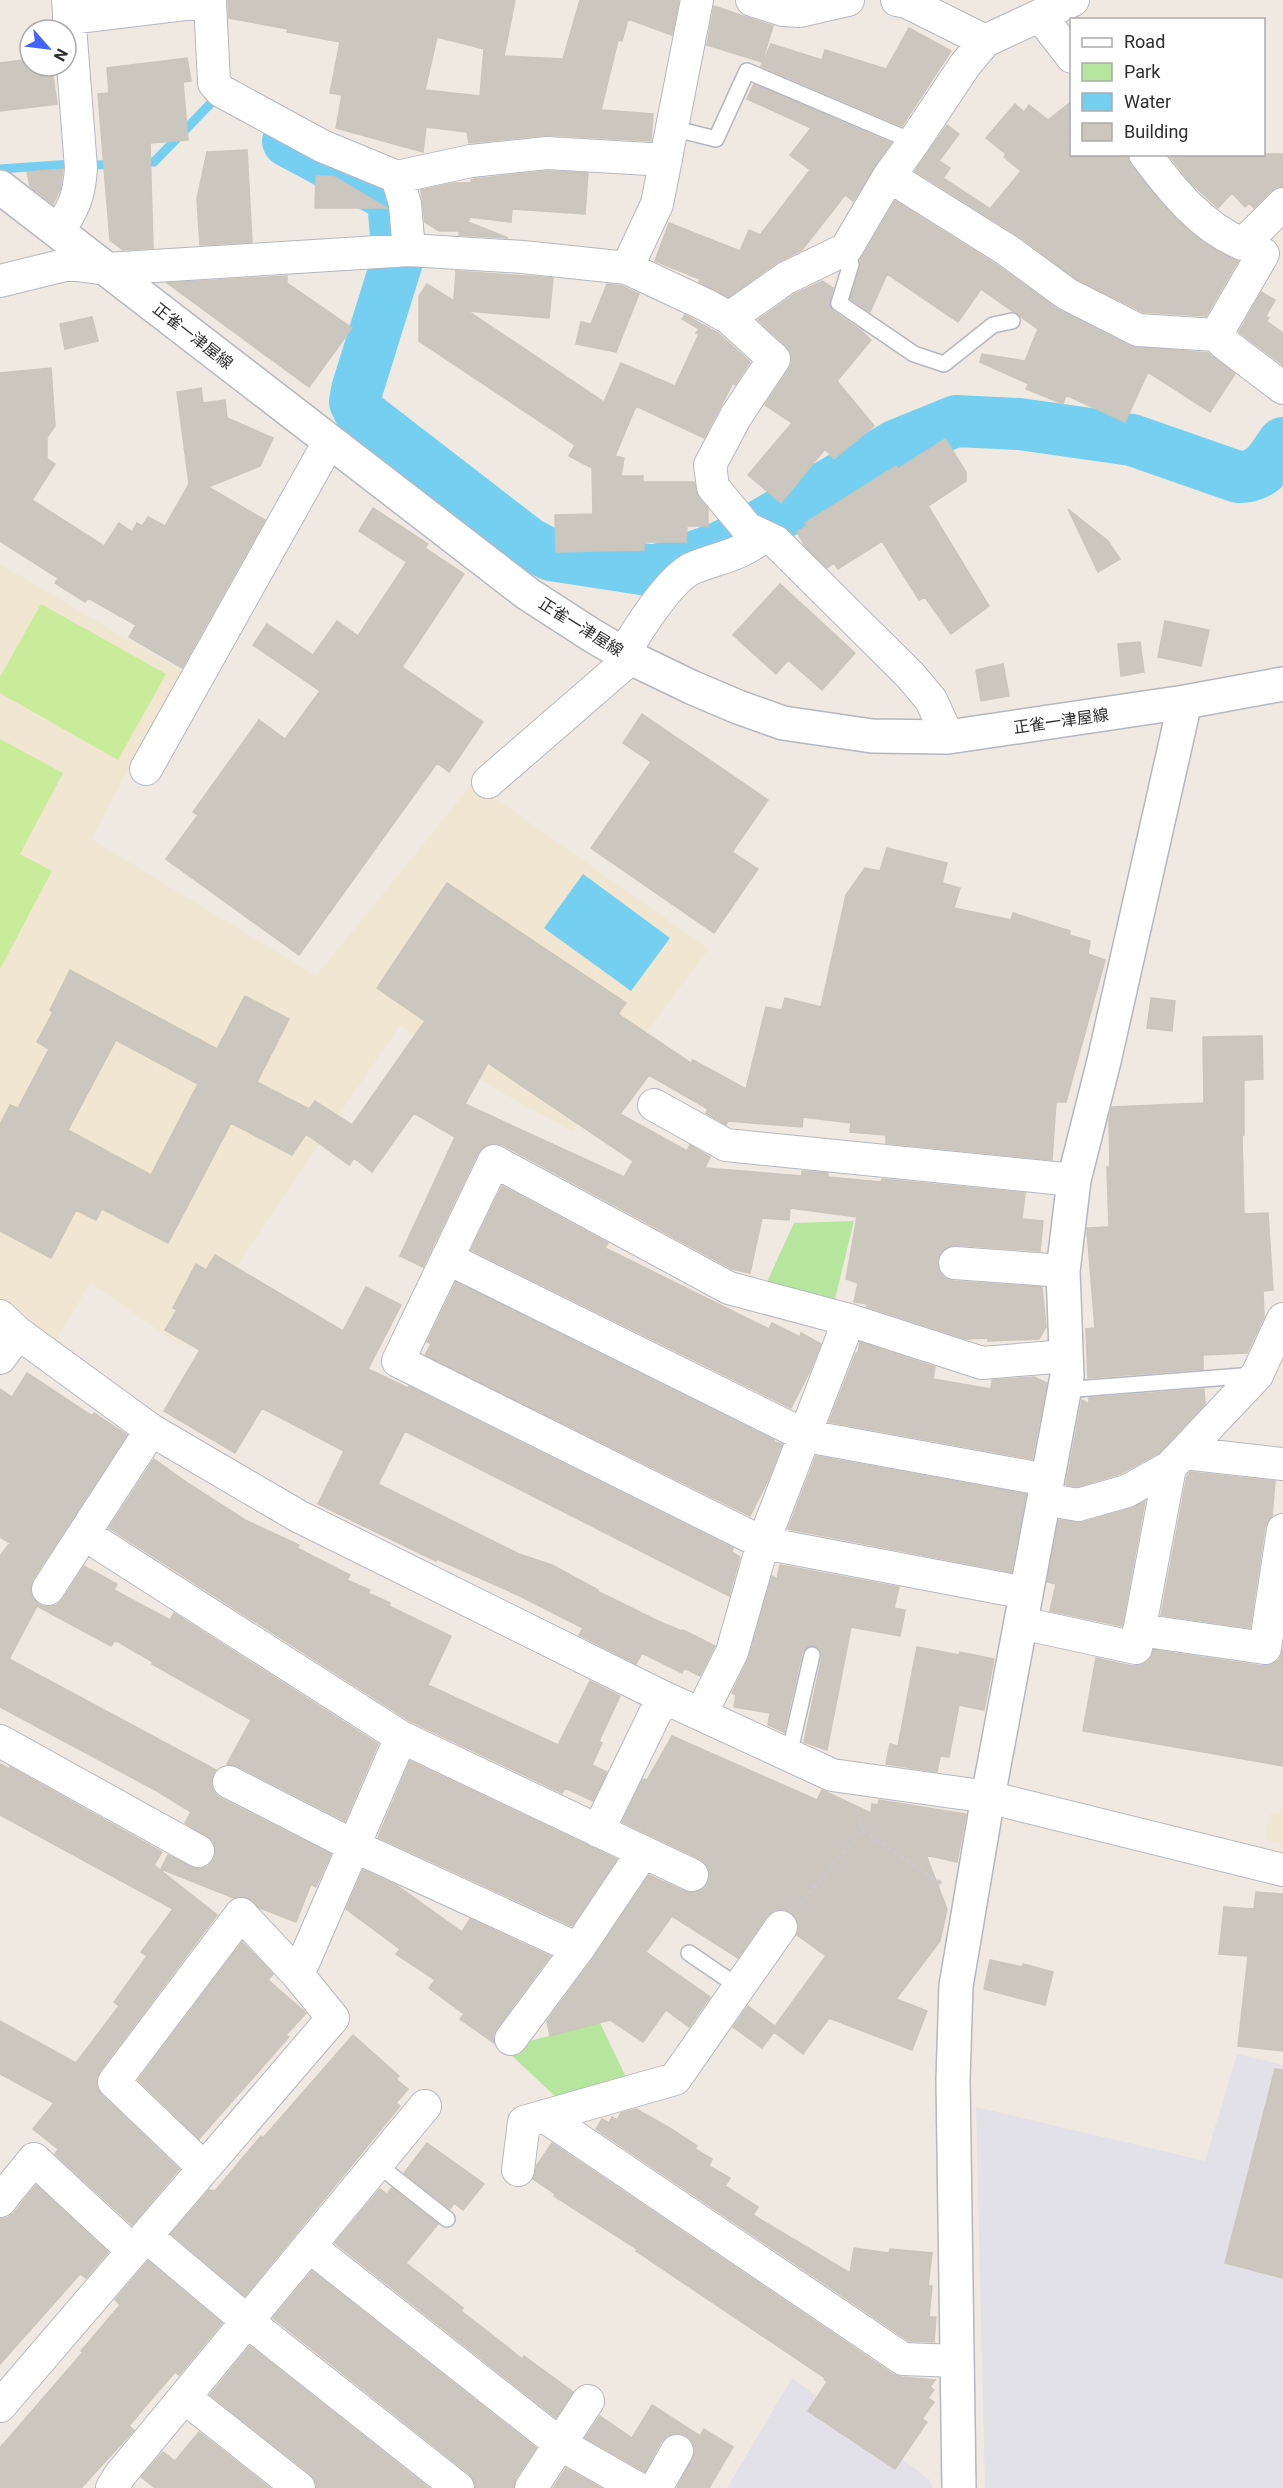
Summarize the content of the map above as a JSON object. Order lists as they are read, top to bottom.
{
  "streets": {
    "street": ["正雀一津屋線"]
  },
  "legend": [
    "Road",
    "Park",
    "Water",
    "Building"
  ],
  "north": "bottom right"
}
